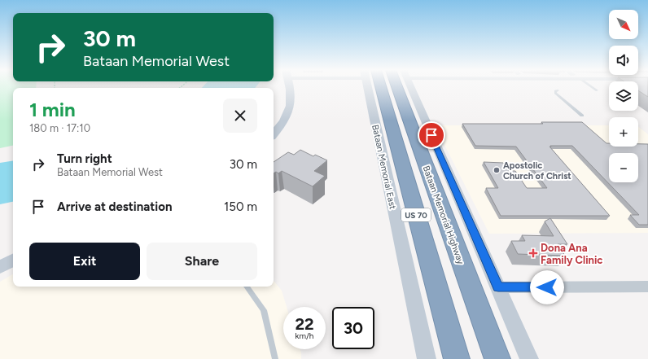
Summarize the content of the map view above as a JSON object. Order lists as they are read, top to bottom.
{
  "streets": {
    "highway": ["US 70", "Bataan Memorial Highway"],
    "main road": ["Bataan Memorial East"]
  },
  "places": {
    "other": ["Apostolic Church of Christ"],
    "health": ["Dona Ana Family Clinic"]
  },
  "north": "bottom right",
  "page": {
    "map_buttons": ["+", "−"],
    "turn": ["30 m", "Bataan Memorial West"],
    "heading": ["1 min", "180 m · 17:10"],
    "list": [
      {
        "name": "Turn right",
        "note": "Bataan Memorial West",
        "value": "30 m"
      },
      {
        "name": "Arrive at destination",
        "value": "150 m"
      }
    ],
    "buttons": ["Exit", "Share"],
    "speed": "22 km/h",
    "limit": "30"
  }
}
